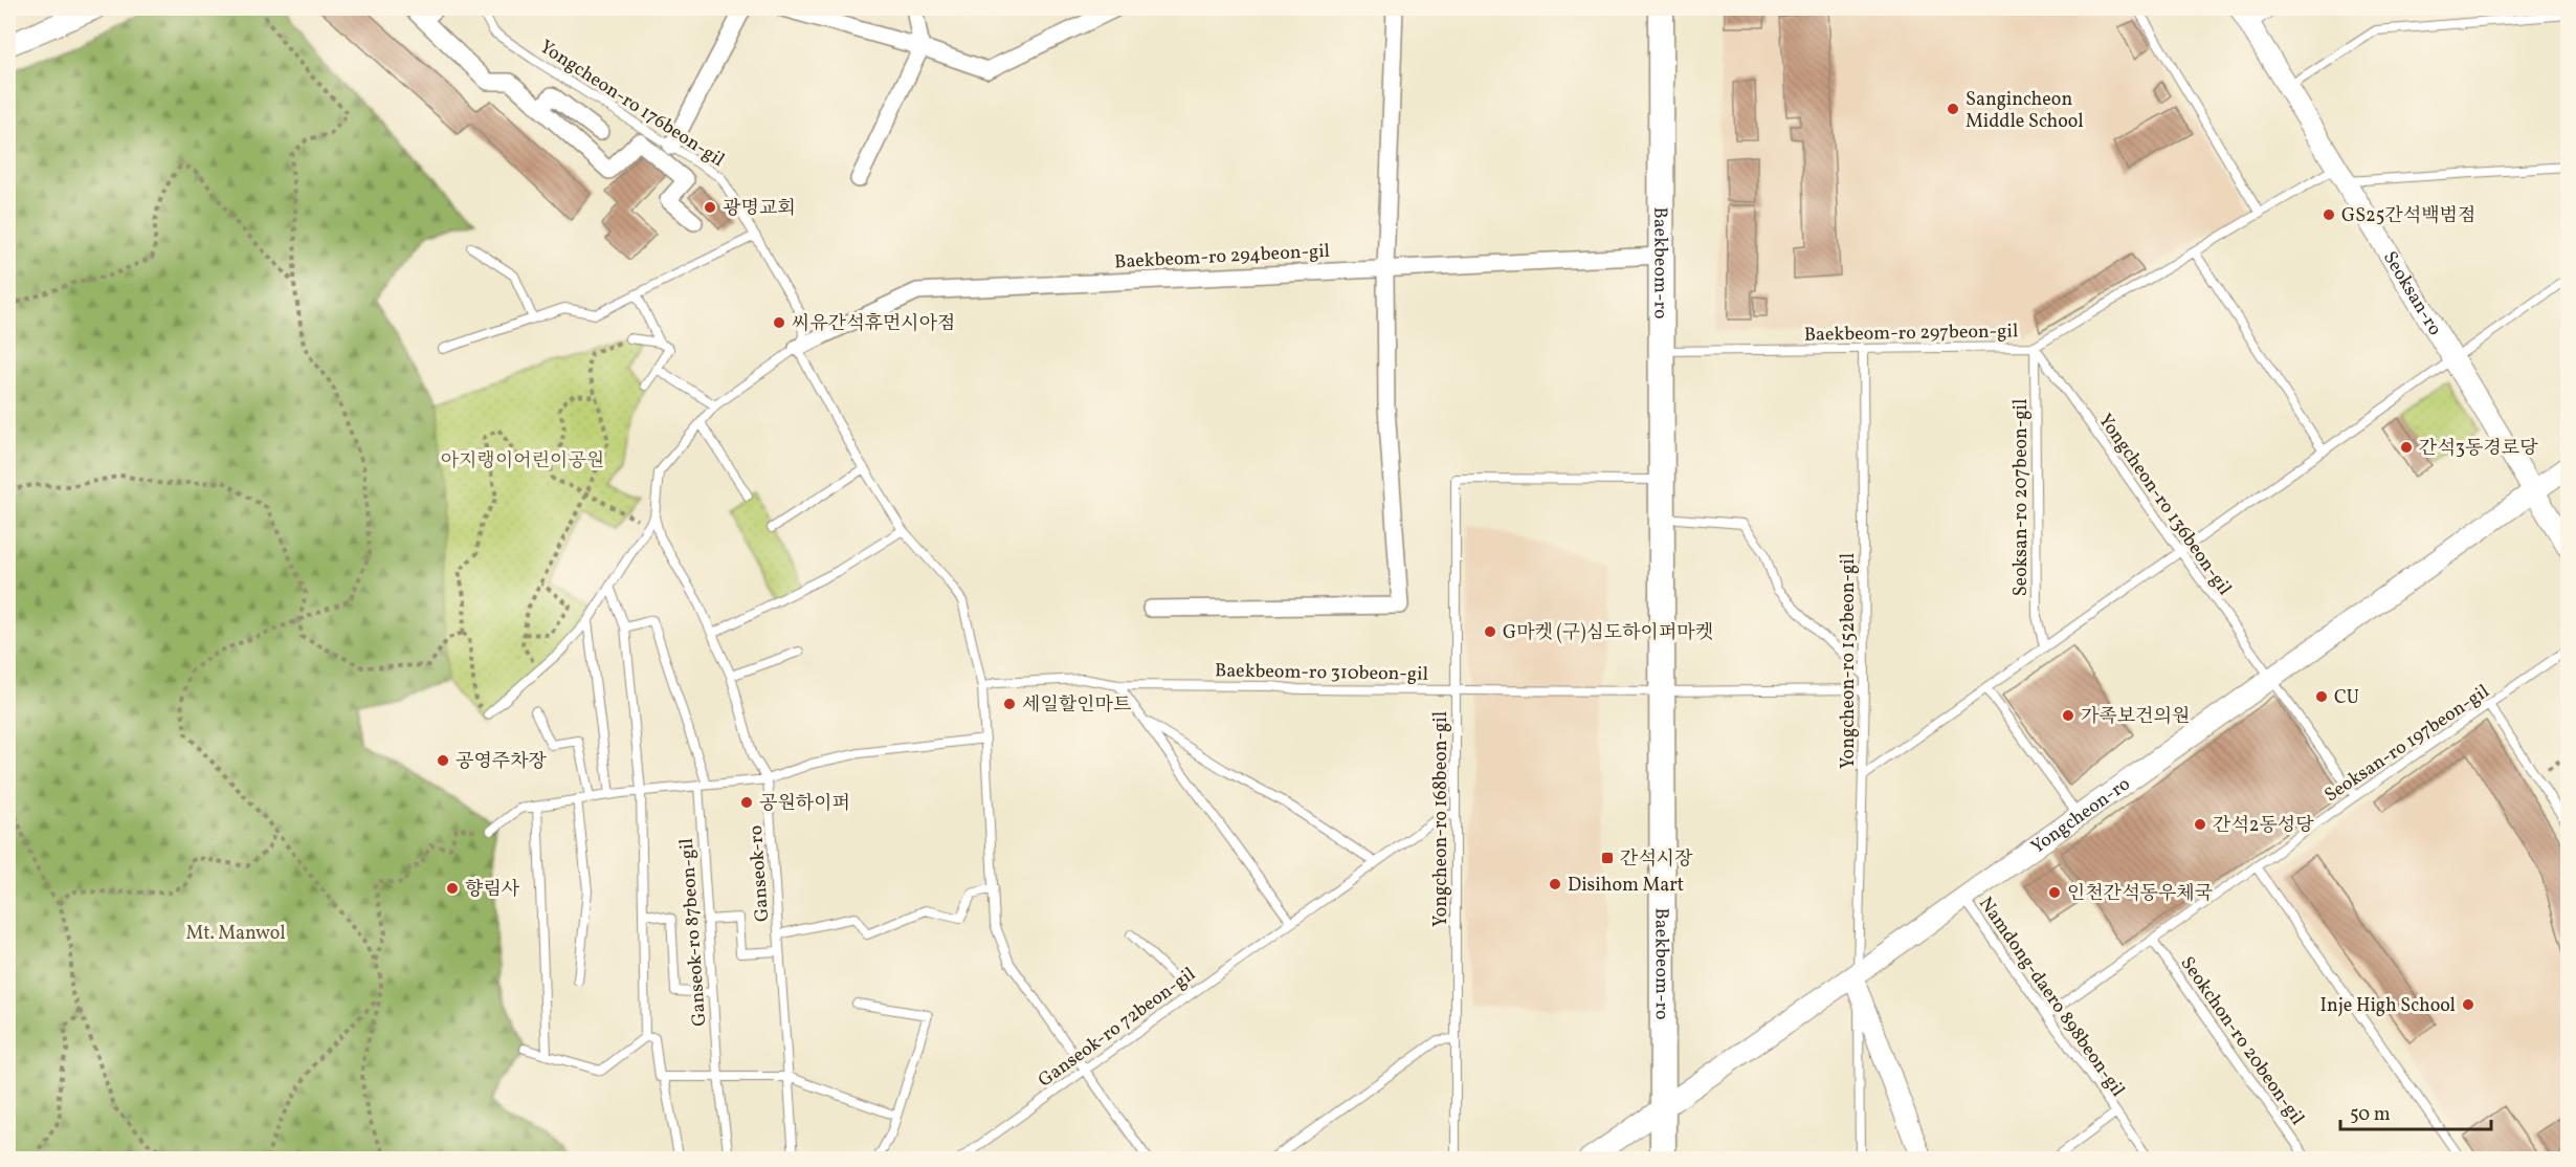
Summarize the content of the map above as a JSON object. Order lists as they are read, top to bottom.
{
  "streets": {
    "main road": ["Baekbeom-ro"],
    "street": ["Baekbeom-ro 294beon-gil", "Seoksan-ro", "Yongcheon-ro"],
    "lane": [
      "Yongcheon-ro 176beon-gil",
      "Baekbeom-ro 297beon-gil",
      "Seoksan-ro 207beon-gil",
      "Yongcheon-ro 136beon-gil",
      "Yongcheon-ro 152beon-gil",
      "Baekbeom-ro 310beon-gil",
      "Seoksan-ro 197beon-gil",
      "Yongcheon-ro 168beon-gil",
      "Ganseok-ro",
      "Ganseok-ro 87beon-gil",
      "Namdong-daero 898beon-gil",
      "Ganseok-ro 72beon-gil",
      "Seokchon-ro 20beon-gil"
    ]
  },
  "crossings": [
    ["Yongcheon-ro 176beon-gil", "Baekbeom-ro 294beon-gil"],
    ["Yongcheon-ro 176beon-gil", "Ganseok-ro"],
    ["Baekbeom-ro 294beon-gil", "Baekbeom-ro"],
    ["Baekbeom-ro 294beon-gil", "Ganseok-ro"],
    ["Baekbeom-ro", "Baekbeom-ro 297beon-gil"],
    ["Baekbeom-ro", "Baekbeom-ro 310beon-gil"],
    ["Baekbeom-ro", "Yongcheon-ro"],
    ["Baekbeom-ro", "Yongcheon-ro 168beon-gil"],
    ["Seoksan-ro", "Baekbeom-ro 297beon-gil"],
    ["Seoksan-ro", "Yongcheon-ro"],
    ["Baekbeom-ro 297beon-gil", "Seoksan-ro 207beon-gil"],
    ["Baekbeom-ro 297beon-gil", "Yongcheon-ro 136beon-gil"],
    ["Baekbeom-ro 297beon-gil", "Yongcheon-ro 152beon-gil"],
    ["Seoksan-ro 207beon-gil", "Yongcheon-ro 136beon-gil"],
    ["Yongcheon-ro 136beon-gil", "Seoksan-ro 197beon-gil"],
    ["Yongcheon-ro 136beon-gil", "Yongcheon-ro"],
    ["Yongcheon-ro 152beon-gil", "Yongcheon-ro"],
    ["Baekbeom-ro 310beon-gil", "Yongcheon-ro 168beon-gil"],
    ["Seoksan-ro 197beon-gil", "Namdong-daero 898beon-gil"],
    ["Seoksan-ro 197beon-gil", "Seokchon-ro 20beon-gil"],
    ["Yongcheon-ro", "Namdong-daero 898beon-gil"],
    ["Yongcheon-ro 168beon-gil", "Ganseok-ro 72beon-gil"]
  ],
  "parks": ["아지랭이어린이공원", "Mt. Manwol"],
  "places": {
    "other": [
      "Sangincheon Middle School",
      "광명교회",
      "GS25간석백범점",
      "씨유간석휴먼시아점",
      "간석3동경로당",
      "G마켓 (구)심도하이퍼마켓",
      "CU",
      "세일할인마트",
      "가족보건의원",
      "공영주차장",
      "공원하이퍼",
      "간석2동성당",
      "Disihom Mart",
      "향림사",
      "인천간석동우체국",
      "Inje High School"
    ],
    "transit": ["간석시장"]
  },
  "scale_bar": "50 m"
}
